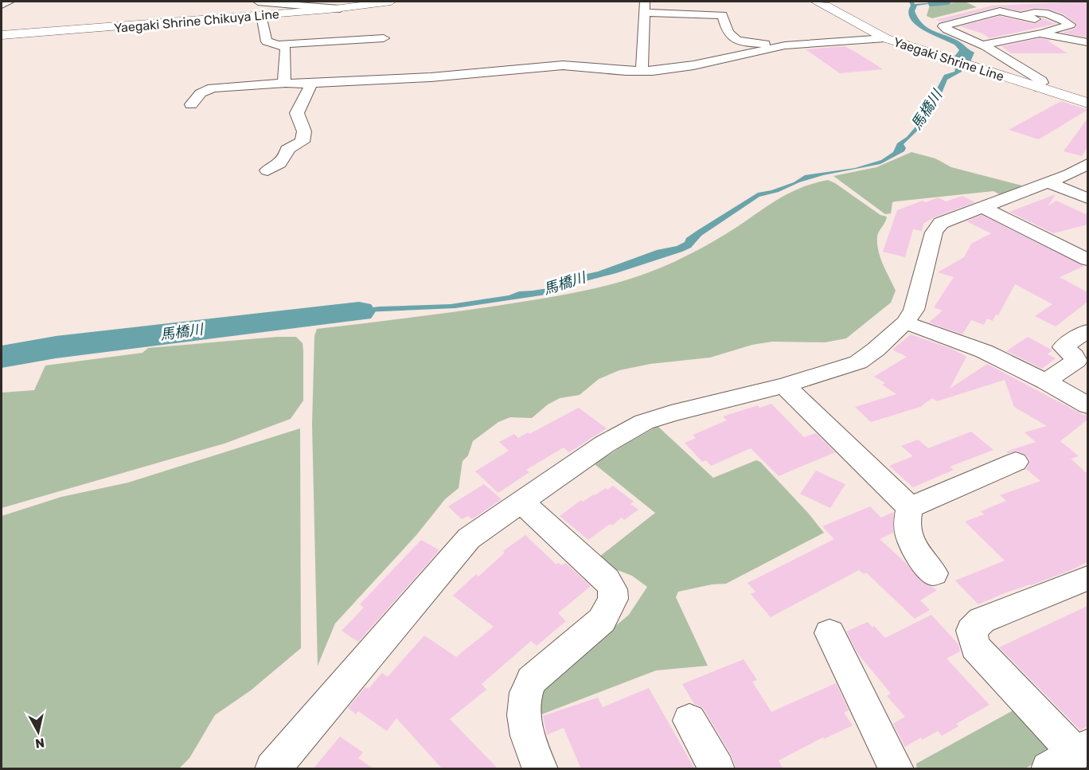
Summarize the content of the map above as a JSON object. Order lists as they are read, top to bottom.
{
  "streets": {
    "main road": ["Yaegaki Shrine Chikuya Line", "Yaegaki Shrine Line"]
  },
  "water": ["馬橋川"],
  "north": "bottom"
}
